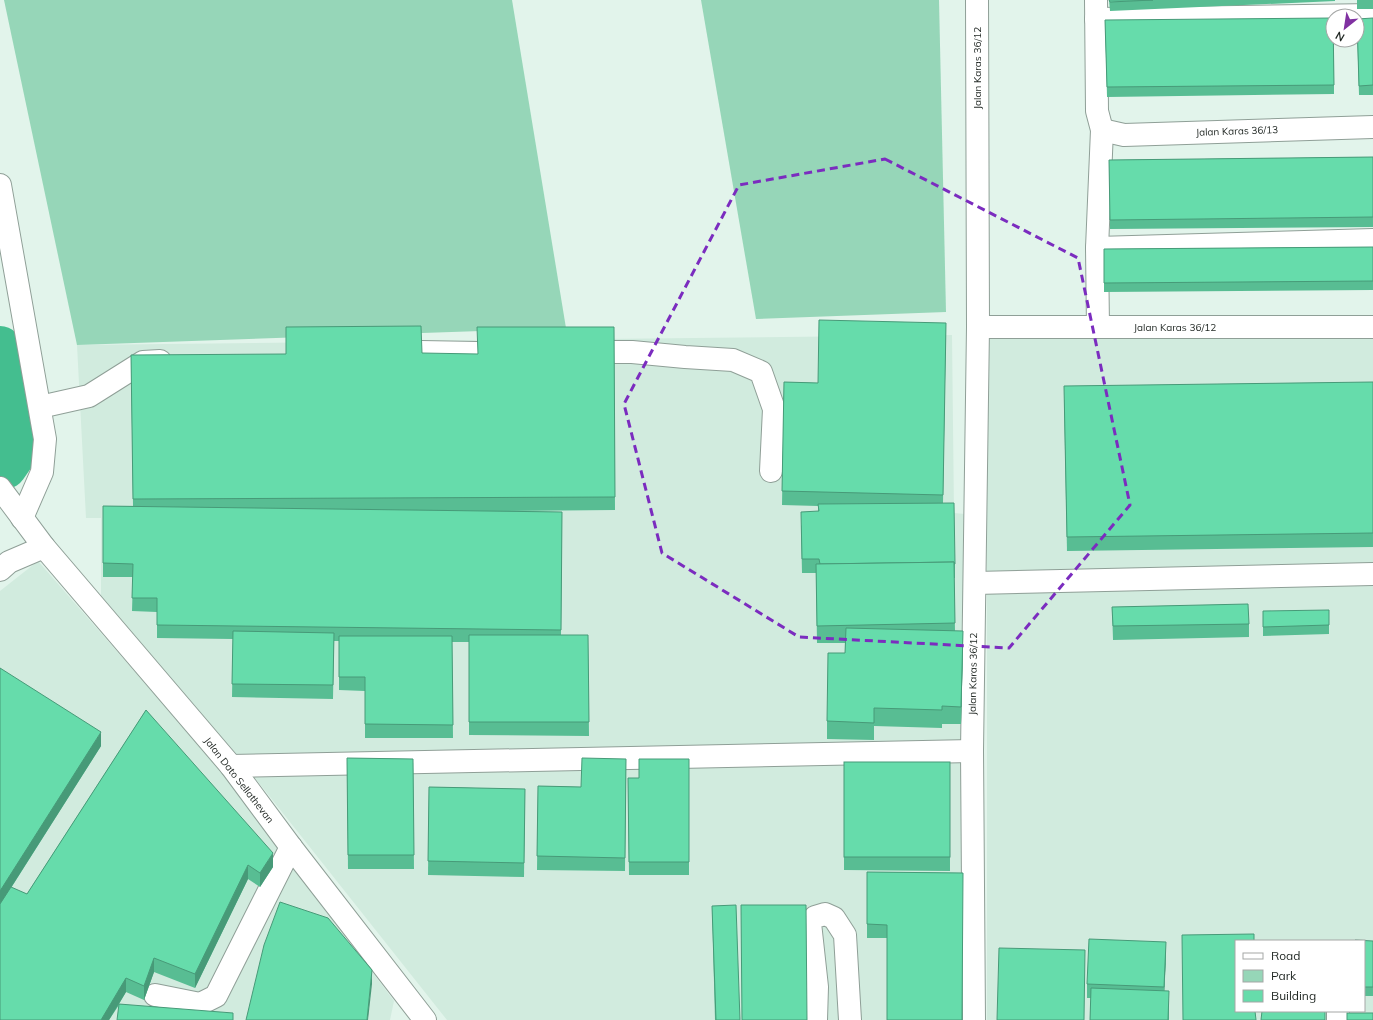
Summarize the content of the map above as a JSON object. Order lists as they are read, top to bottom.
{
  "streets": {
    "street": ["Jalan Karas 36/12", "Jalan Karas 36/13", "Jalan Dato Sellathevan"]
  },
  "legend": ["Road", "Park", "Building"],
  "north": "bottom left"
}
